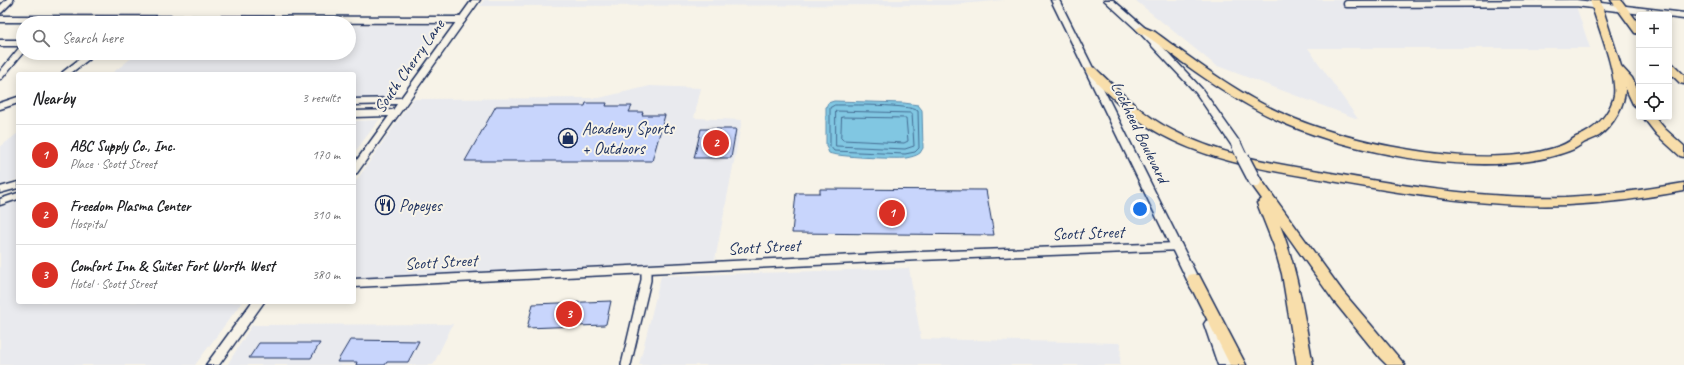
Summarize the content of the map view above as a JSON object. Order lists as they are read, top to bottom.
{
  "streets": {
    "main road": ["Lockheed Boulevard"],
    "street": ["South Cherry Lane", "Scott Street"]
  },
  "crossings": [
    ["Lockheed Boulevard", "Scott Street"]
  ],
  "places": {
    "shop": ["Academy Sports + Outdoors"],
    "restaurant": ["Popeyes"]
  },
  "page": {
    "map_buttons": ["+", "−"],
    "search": "Search here",
    "heading": ["Nearby", "3 results"],
    "list": [
      {
        "mark": "1",
        "name": "ABC Supply Co., Inc.",
        "note": "Place · Scott Street",
        "value": "170 m"
      },
      {
        "mark": "2",
        "name": "Freedom Plasma Center",
        "note": "Hospital",
        "value": "310 m"
      },
      {
        "mark": "3",
        "name": "Comfort Inn & Suites Fort Worth West",
        "note": "Hotel · Scott Street",
        "value": "380 m"
      }
    ],
    "pins": ["2", "1", "3"]
  }
}
